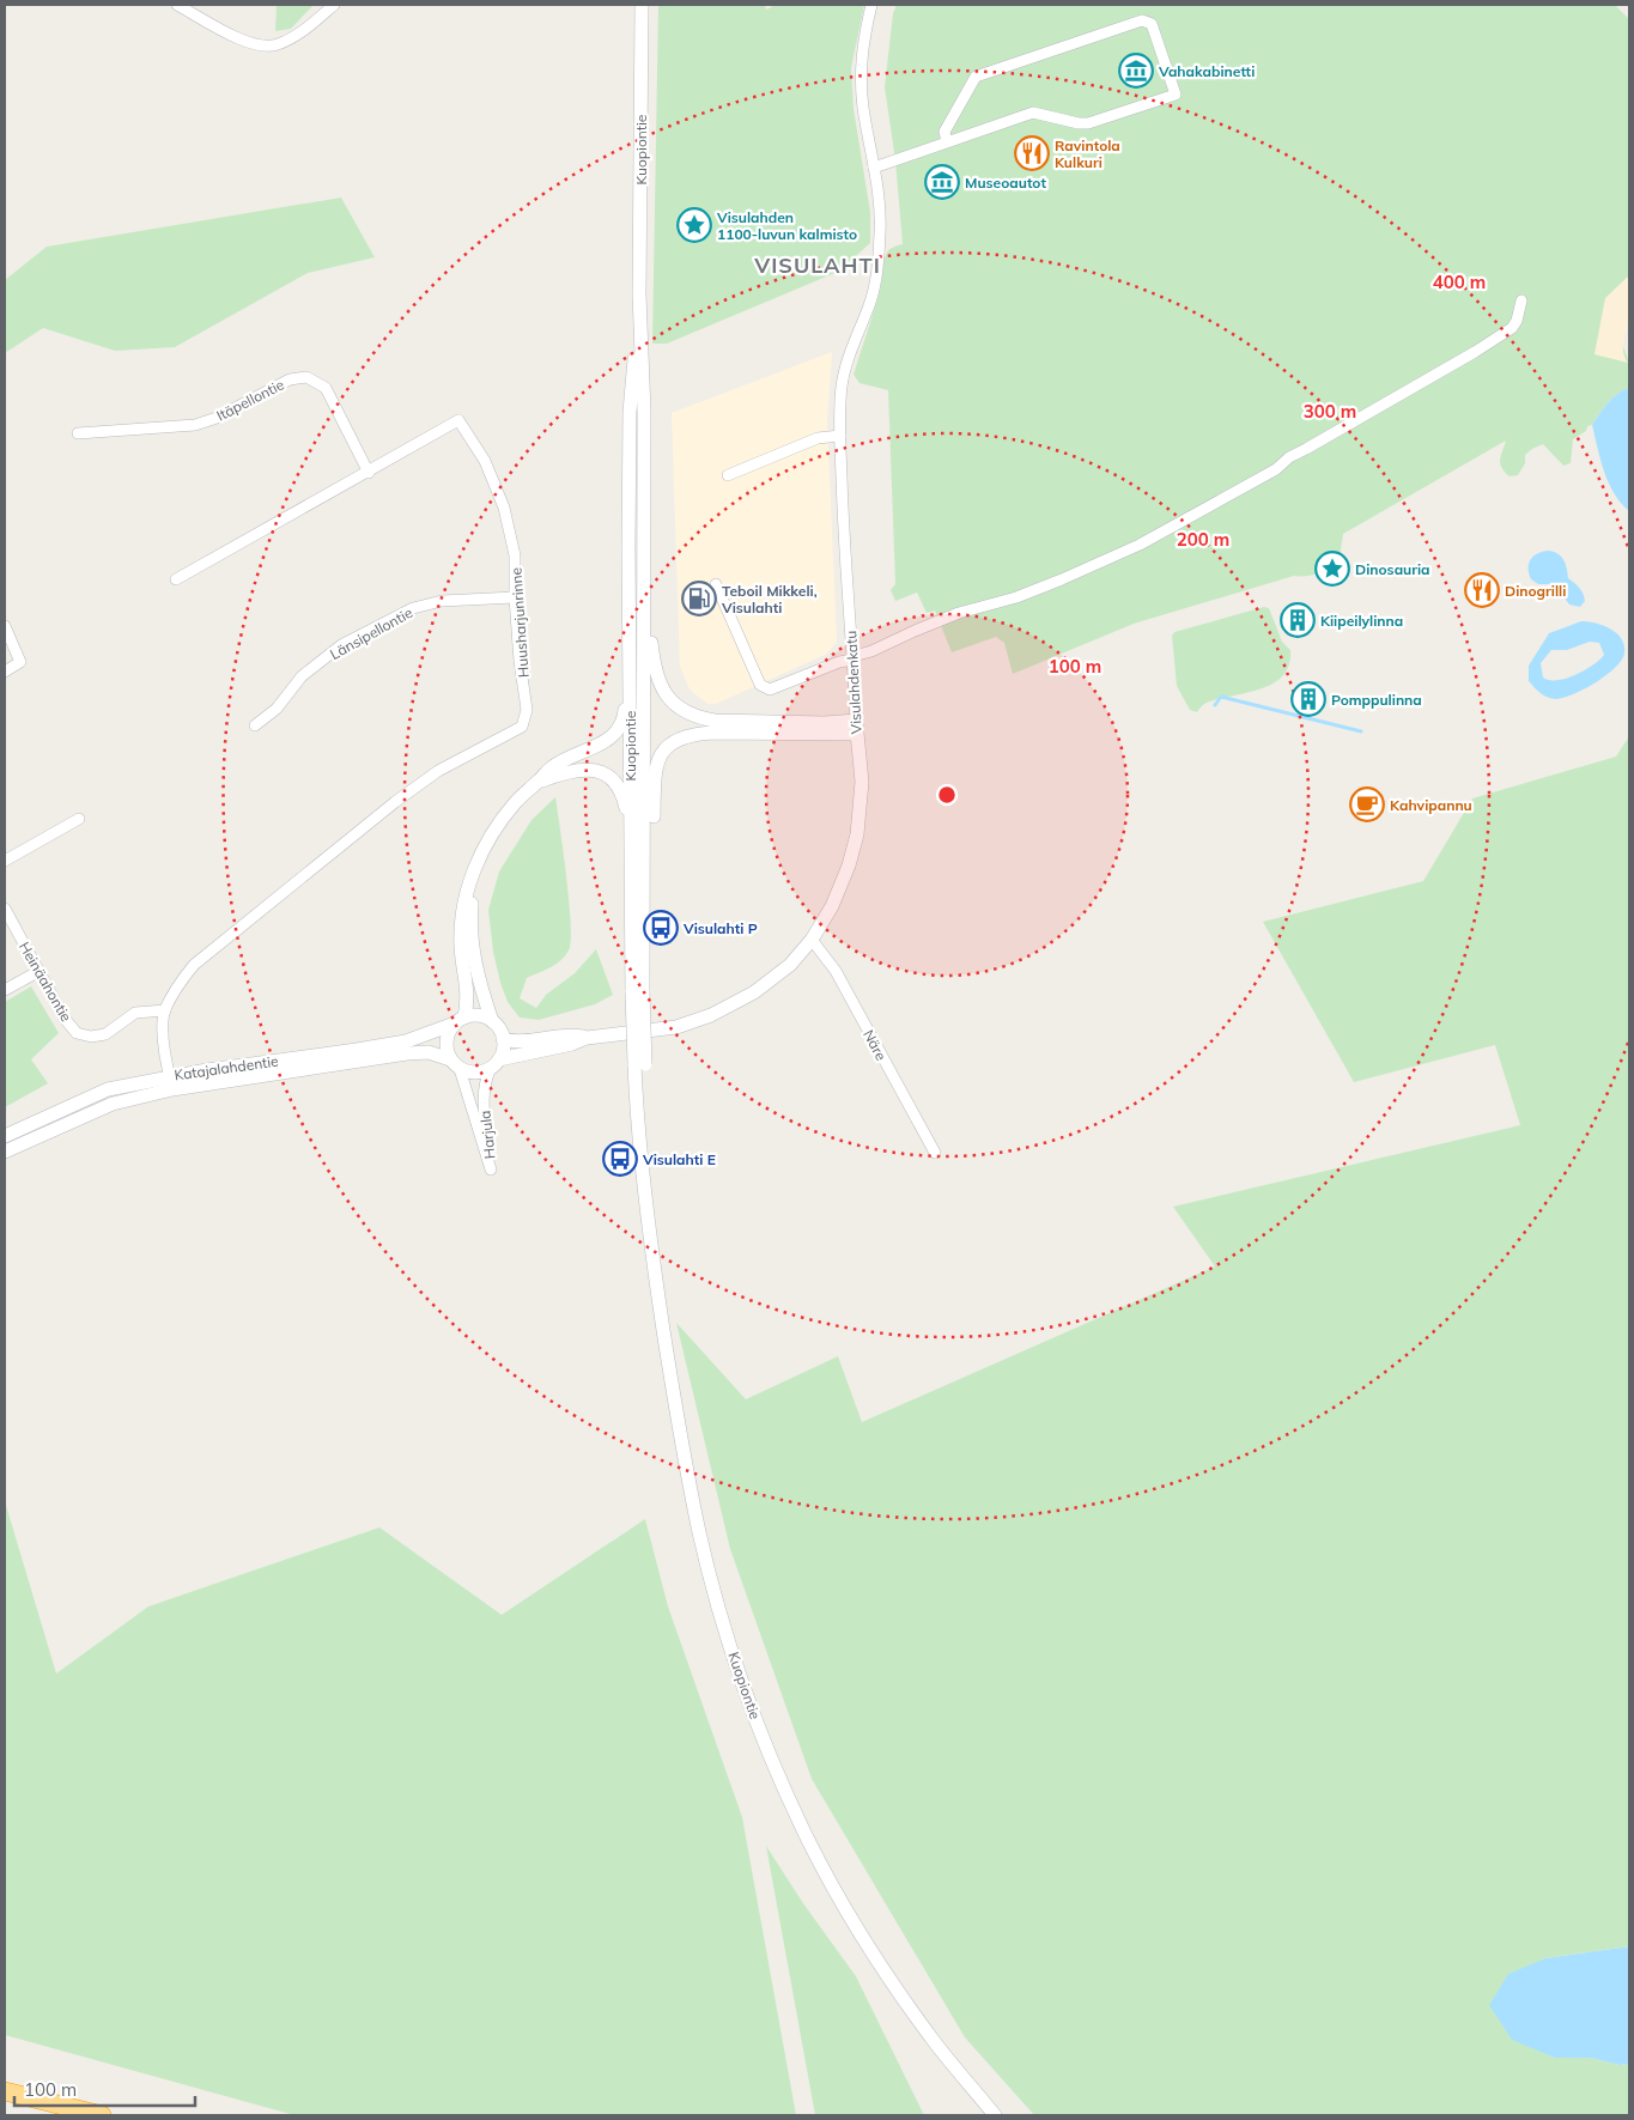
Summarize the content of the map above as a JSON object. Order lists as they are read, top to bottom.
{
  "streets": {
    "street": [
      "Kuopiontie",
      "Itäpellontie",
      "Huusharjunrinne",
      "Länsipellontie",
      "Visulahdenkatu",
      "Heinäahontie",
      "Näre",
      "Katajalahdentie",
      "Harjula"
    ]
  },
  "crossings": [
    ["Itäpellontie", "Huusharjunrinne"],
    ["Huusharjunrinne", "Länsipellontie"],
    ["Huusharjunrinne", "Heinäahontie"],
    ["Huusharjunrinne", "Katajalahdentie"],
    ["Visulahdenkatu", "Näre"],
    ["Visulahdenkatu", "Katajalahdentie"],
    ["Visulahdenkatu", "Harjula"],
    ["Katajalahdentie", "Harjula"]
  ],
  "districts": ["VISULAHTI"],
  "places": {
    "museum": ["Vahakabinetti", "Museoautot"],
    "restaurant": ["Ravintola Kulkuri", "Dinogrilli"],
    "place": ["Visulahden 1100-luvun kalmisto", "Dinosauria"],
    "fuel station": ["Teboil Mikkeli, Visulahti"],
    "building": ["Kiipeilylinna", "Pomppulinna"],
    "cafe": ["Kahvipannu"],
    "bus stop": ["Visulahti P", "Visulahti E"]
  },
  "scale_bar": "100 m",
  "rings": [
    "400 m",
    "300 m",
    "200 m",
    "100 m"
  ]
}
